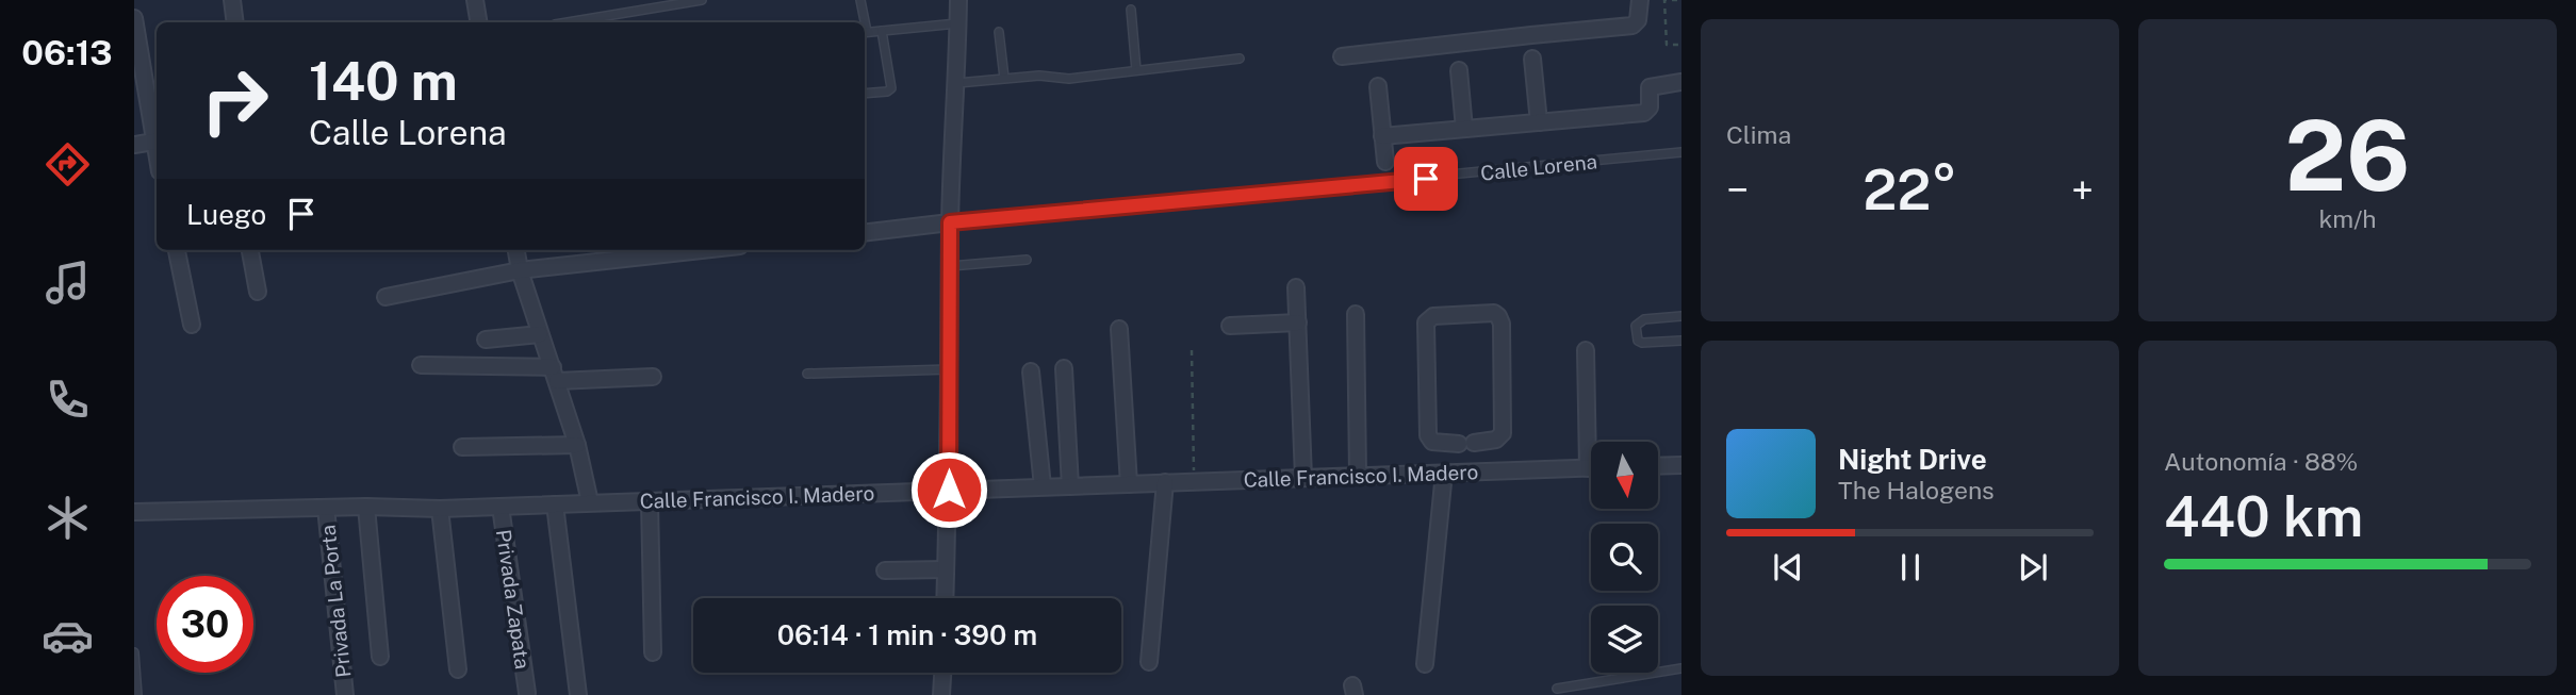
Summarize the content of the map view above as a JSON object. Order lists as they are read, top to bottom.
{
  "streets": {
    "street": ["Calle Francisco I. Madero", "Privada Zapata", "Privada La Porta"],
    "lane": ["Calle Lorena"]
  },
  "crossings": [
    ["Calle Francisco I. Madero", "Privada Zapata"],
    ["Calle Francisco I. Madero", "Privada La Porta"]
  ],
  "north": "bottom",
  "page": {
    "tabs": "06:13",
    "tile": [
      "Clima",
      ["26", "km/h"],
      ["Autonomía · 88%", "440 km"]
    ],
    "turn": ["140 m", "Calle Lorena"],
    "heat": ["−", "22°", "+"],
    "then": "Luego",
    "song": ["Night Drive", "The Halogens"],
    "limit": "30",
    "trip": "06:14 · 1 min · 390 m"
  }
}
